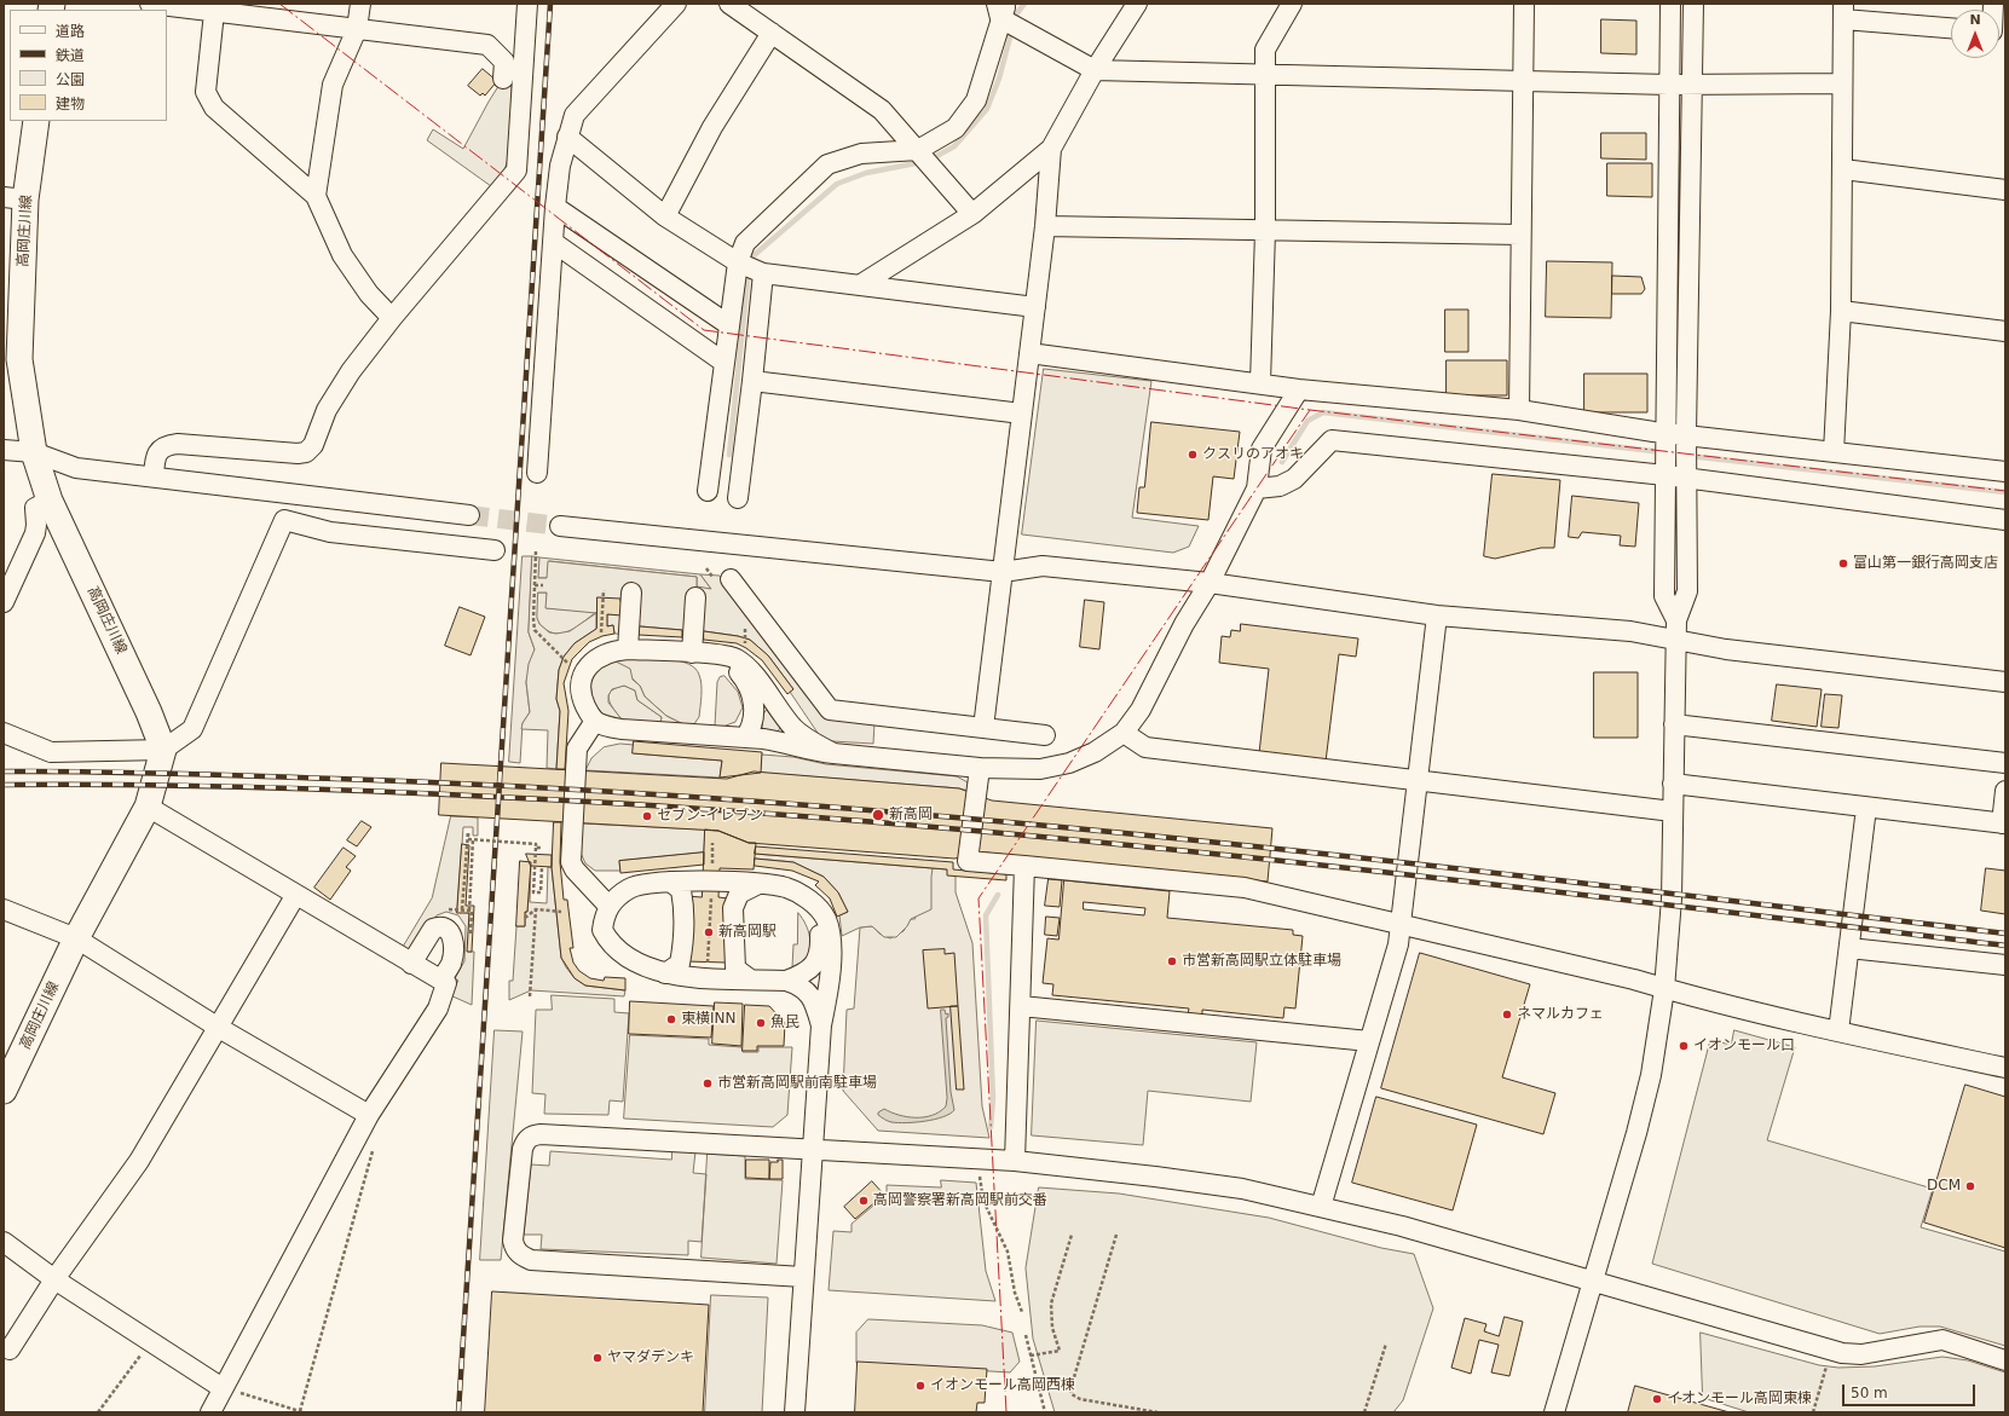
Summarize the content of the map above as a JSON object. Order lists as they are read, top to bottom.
{
  "streets": {
    "main road": ["高岡庄川線"]
  },
  "places": [
    "クスリのアオキ",
    "富山第一銀行高岡支店",
    "新高岡",
    "セブン-イレブン",
    "新高岡駅",
    "市営新高岡駅立体駐車場",
    "ネマルカフェ",
    "東横INN",
    "魚民",
    "イオンモール口",
    "市営新高岡駅前南駐車場",
    "DCM",
    "高岡警察署新高岡駅前交番",
    "ヤマダデンキ",
    "イオンモール高岡西棟",
    "イオンモール高岡東棟"
  ],
  "legend": [
    "道路",
    "鉄道",
    "公園",
    "建物"
  ],
  "scale_bar": "50 m",
  "north": "top"
}
